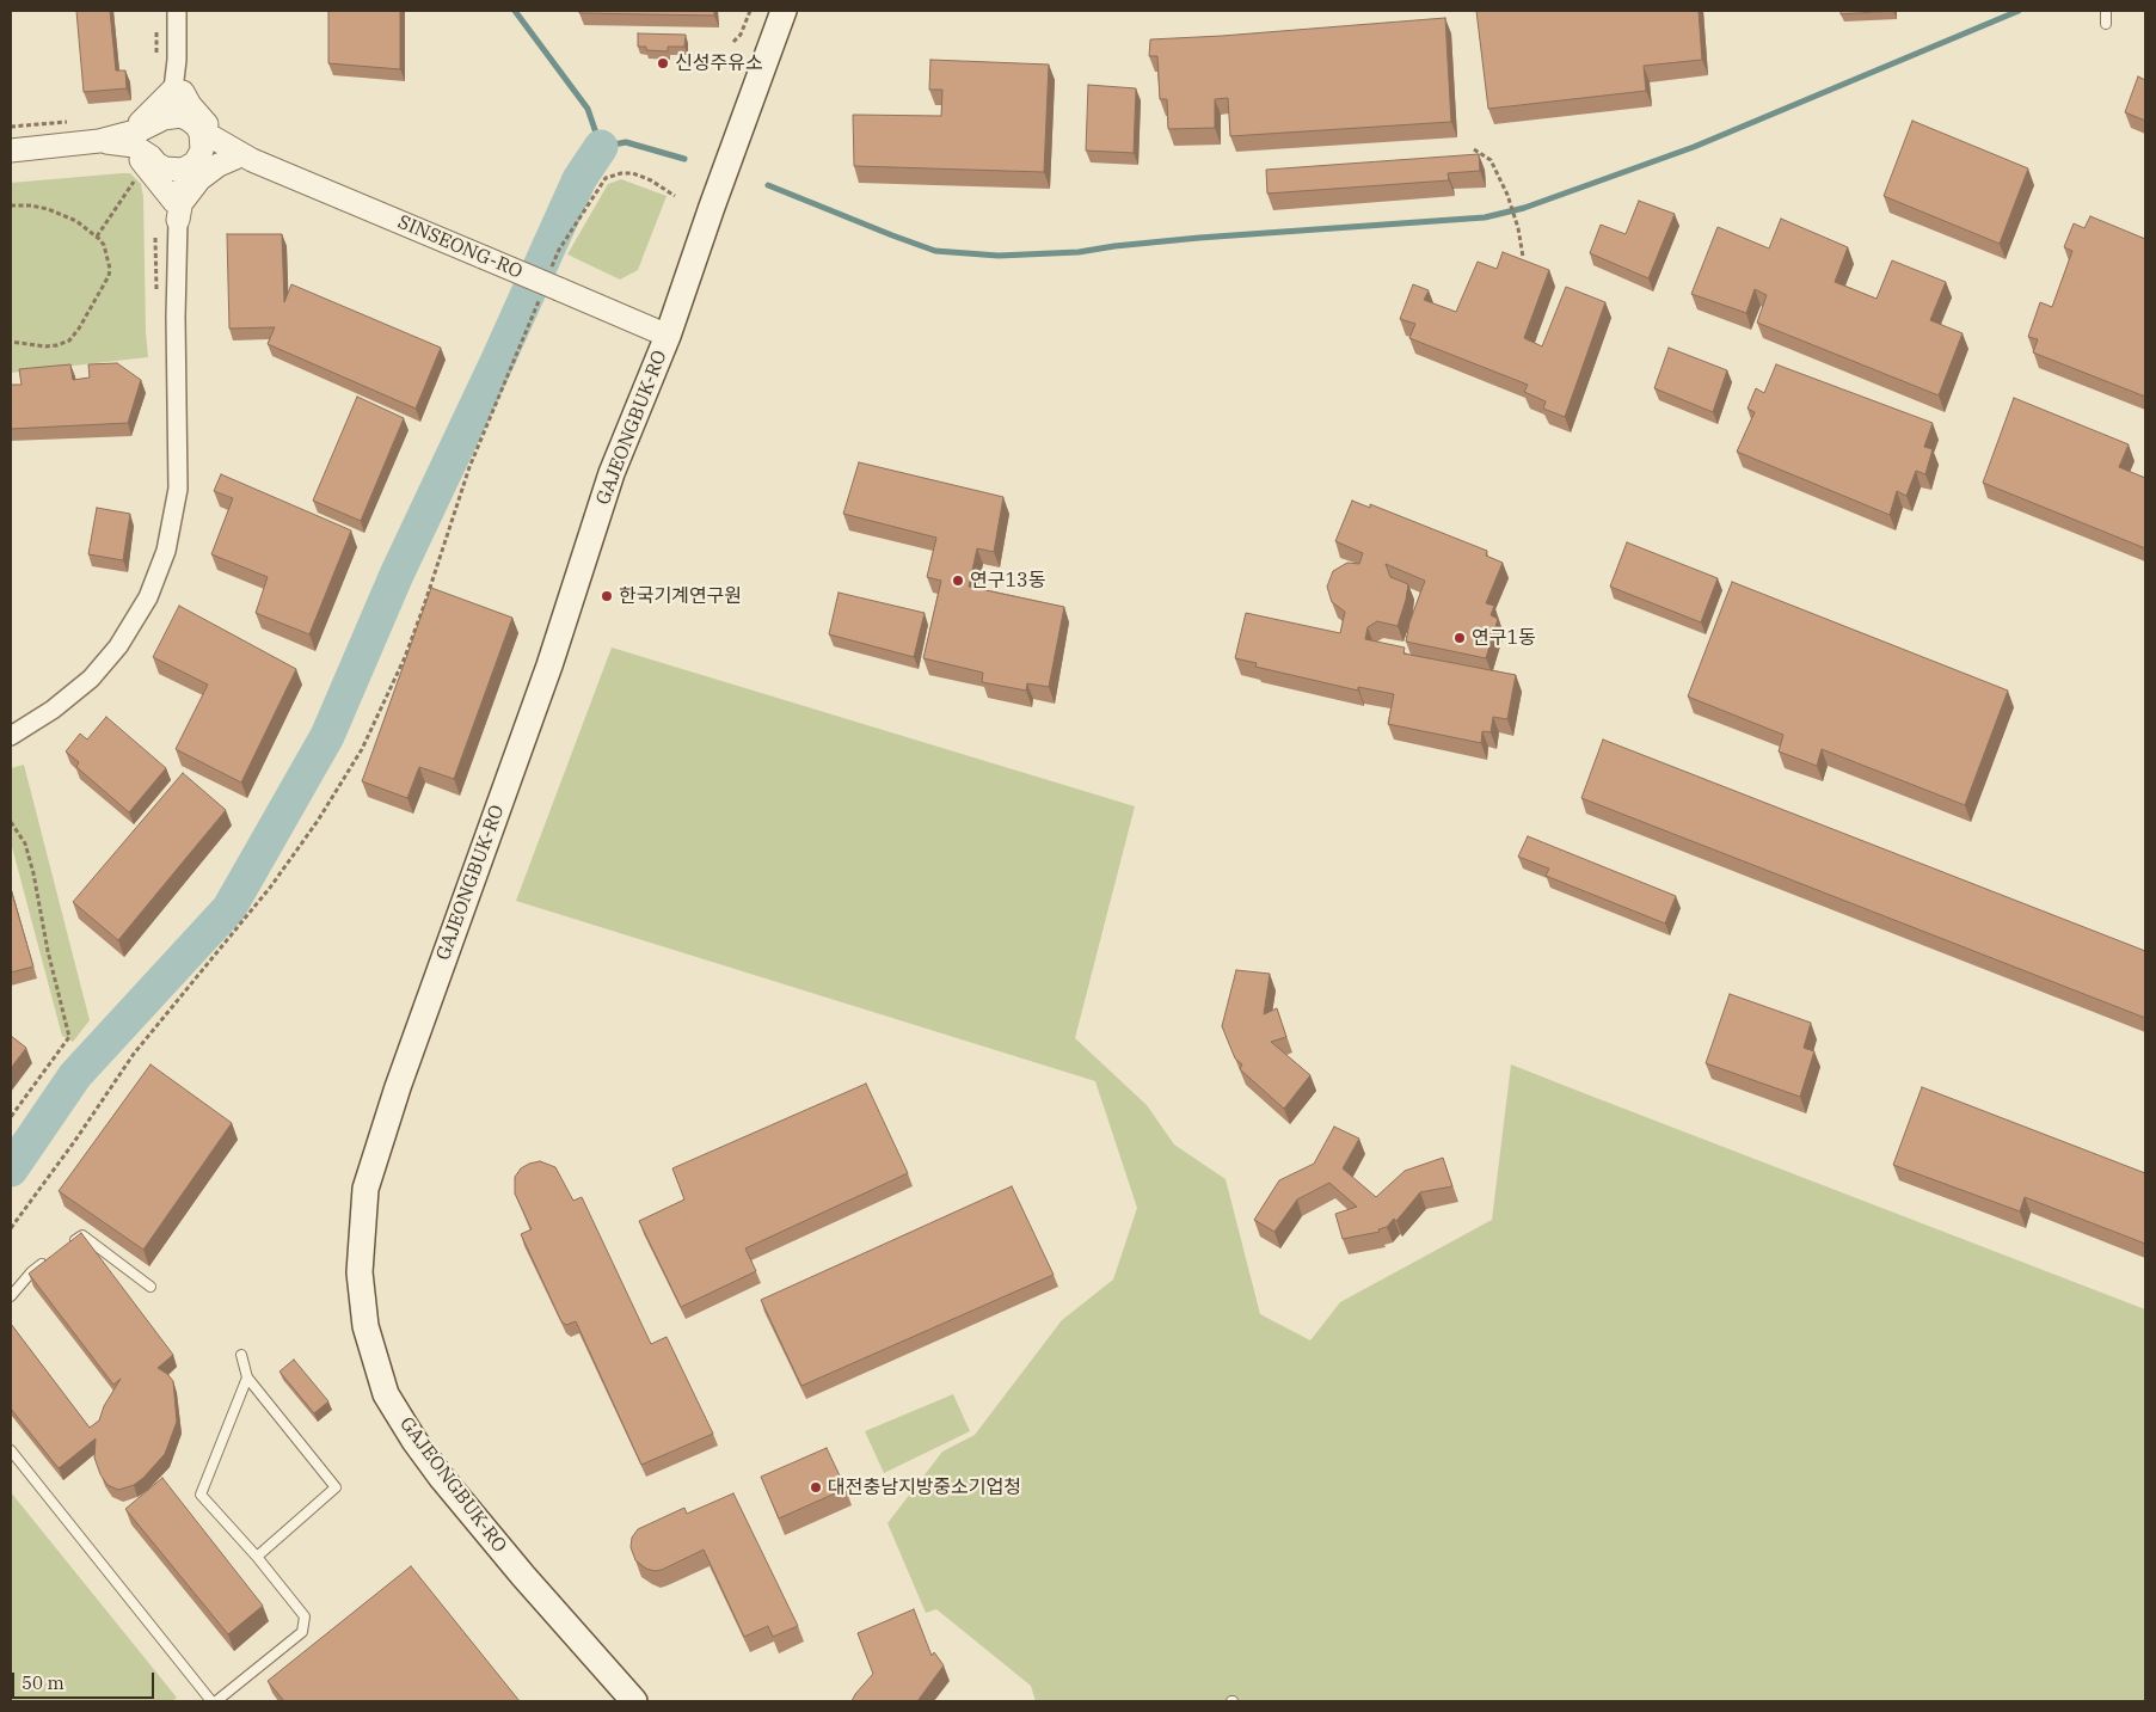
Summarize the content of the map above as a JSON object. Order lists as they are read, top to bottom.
{
  "streets": {
    "main road": ["GAJEONGBUK-RO"],
    "street": ["SINSEONG-RO"]
  },
  "crossings": [
    ["SINSEONG-RO", "GAJEONGBUK-RO"]
  ],
  "places": [
    "신성주유소",
    "연구13동",
    "한국기계연구원",
    "연구1동",
    "대전충남지방중소기업청"
  ],
  "scale_bar": "50 m"
}
